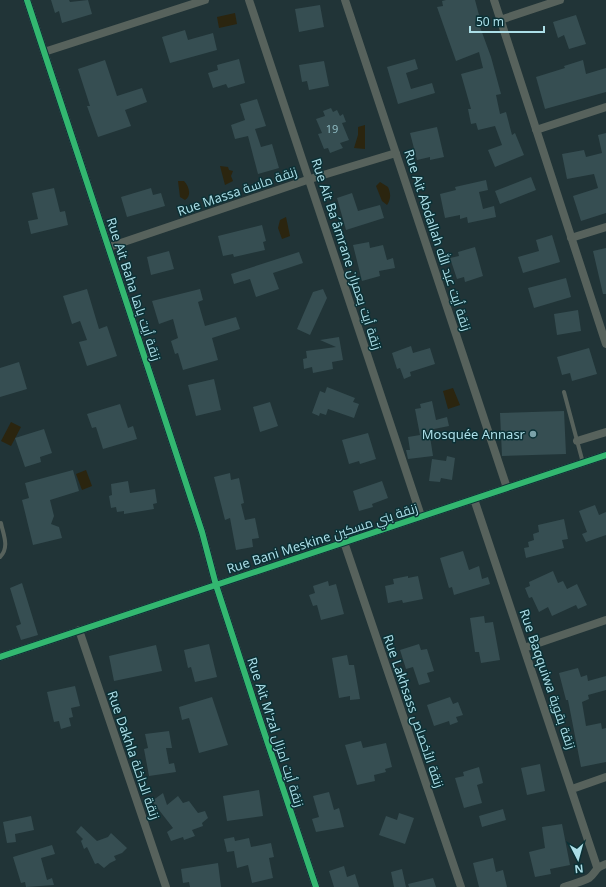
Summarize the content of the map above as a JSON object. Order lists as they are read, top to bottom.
{
  "streets": {
    "street": [
      "Rue Massa زنقة ماسة",
      "Rue Ait Abdallah زنقة أيت عبد الله",
      "Rue Ait Ba´âmrane زنقة أيت بعمران",
      "Rue Ait Baha زنقة أيت باها",
      "Rue Bani Meskine زنقة بني مسكين",
      "Rue Baqquiwa زنقة بقوية",
      "Rue Lakhsass زنقة الأخصاص",
      "Rue Ait M'zal زنقة أيت امزال",
      "Rue Dakhla زنقة الداخلة"
    ]
  },
  "crossings": [
    ["Rue Massa زنقة ماسة", "Rue Ait Abdallah زنقة أيت عبد الله"],
    ["Rue Massa زنقة ماسة", "Rue Ait Ba´âmrane زنقة أيت بعمران"],
    ["Rue Massa زنقة ماسة", "Rue Ait Baha زنقة أيت باها"],
    ["Rue Ait Abdallah زنقة أيت عبد الله", "Rue Bani Meskine زنقة بني مسكين"],
    ["Rue Ait Ba´âmrane زنقة أيت بعمران", "Rue Bani Meskine زنقة بني مسكين"],
    ["Rue Ait Baha زنقة أيت باها", "Rue Bani Meskine زنقة بني مسكين"],
    ["Rue Ait Baha زنقة أيت باها", "Rue Ait M'zal زنقة أيت امزال"],
    ["Rue Bani Meskine زنقة بني مسكين", "Rue Baqquiwa زنقة بقوية"],
    ["Rue Bani Meskine زنقة بني مسكين", "Rue Lakhsass زنقة الأخصاص"],
    ["Rue Bani Meskine زنقة بني مسكين", "Rue Ait M'zal زنقة أيت امزال"],
    ["Rue Bani Meskine زنقة بني مسكين", "Rue Dakhla زنقة الداخلة"]
  ],
  "places": ["Mosquée Annasr"],
  "house_numbers": ["19"],
  "scale_bar": "50 m",
  "north": "bottom"
}
